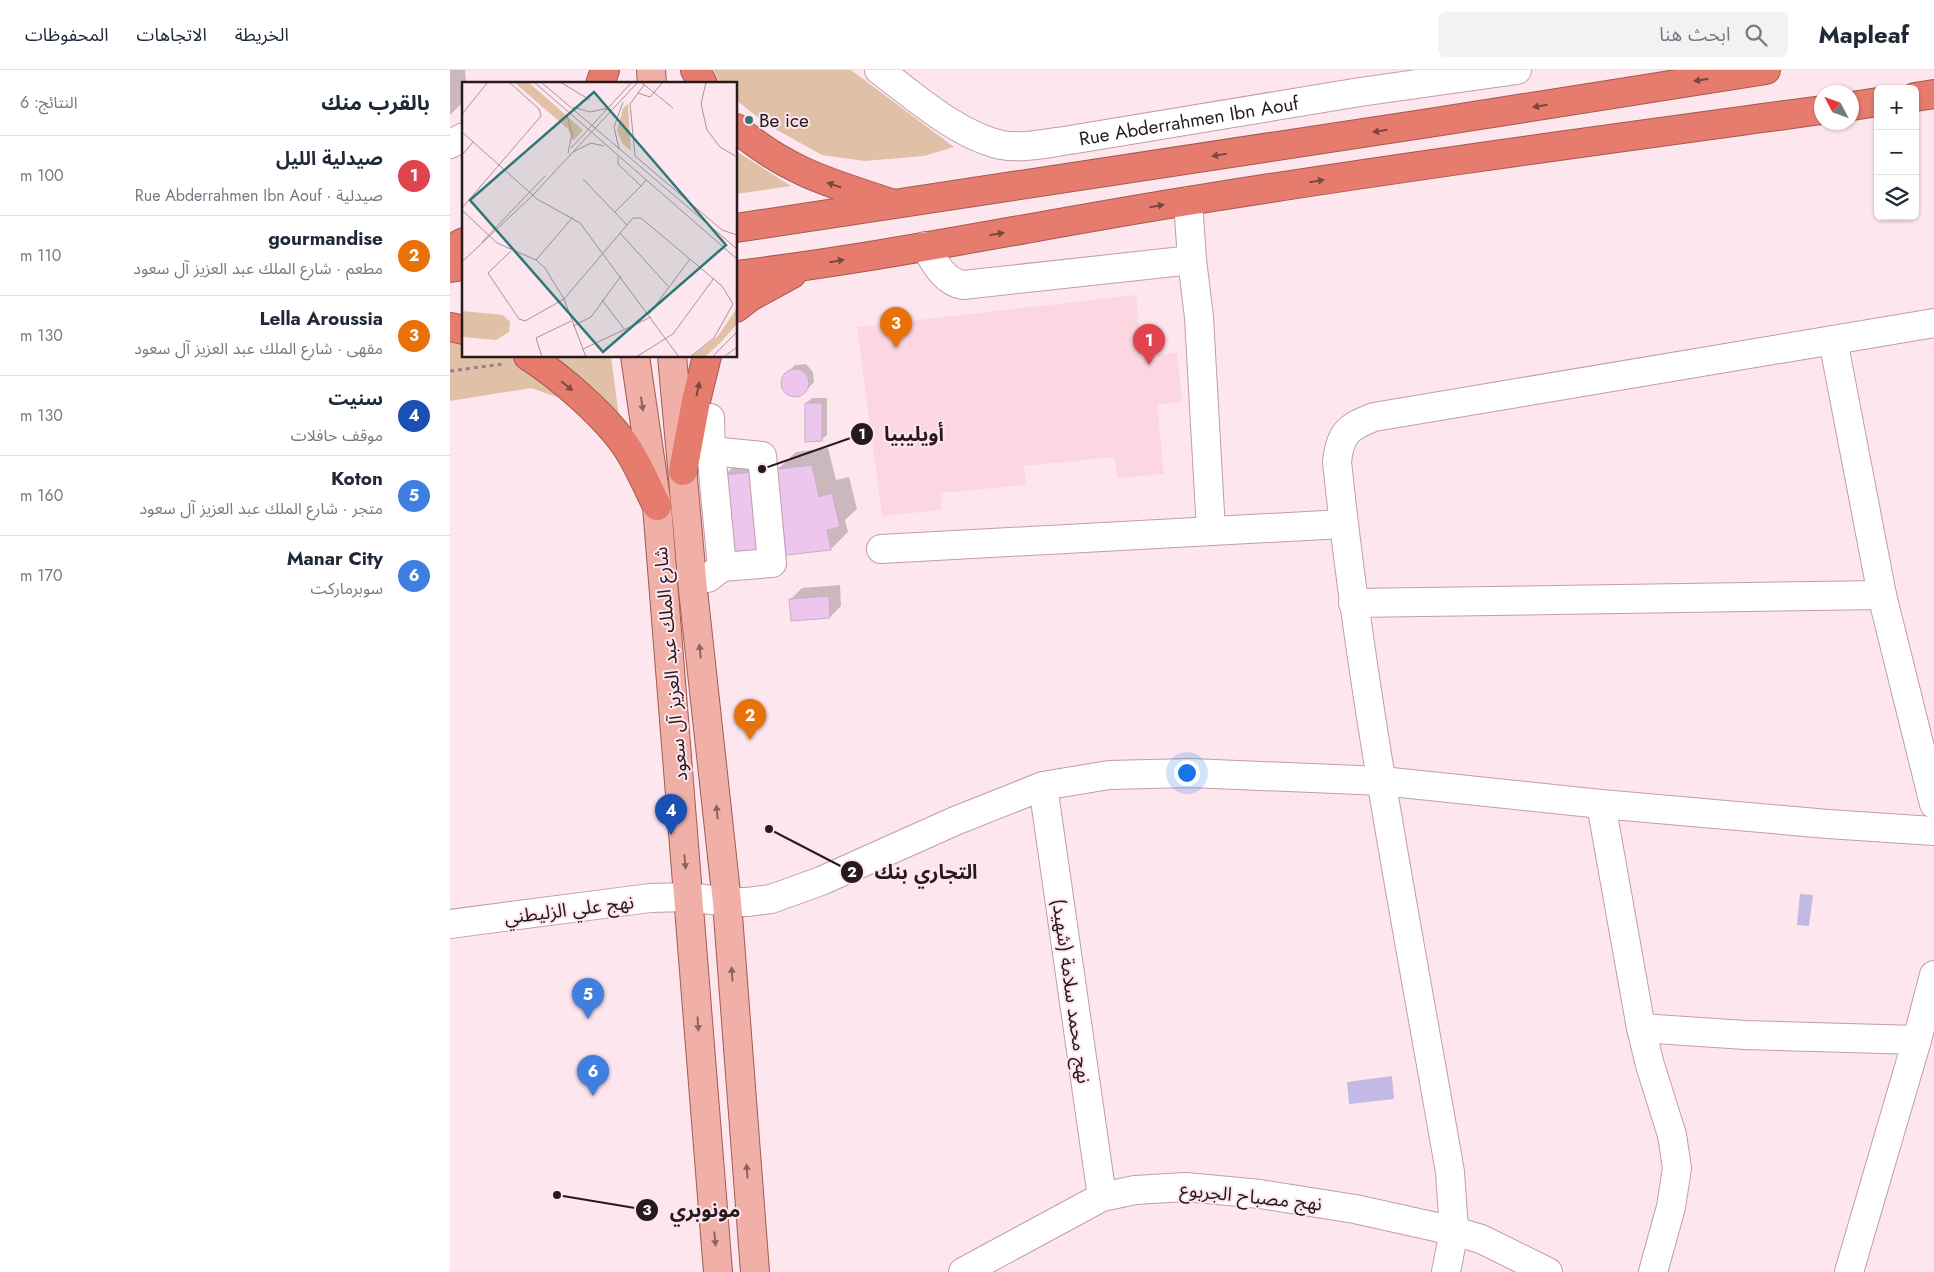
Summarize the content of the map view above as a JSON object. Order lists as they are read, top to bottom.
{
  "streets": {
    "main road": ["شارع الملك عبد العزيز آل سعود"],
    "street": [
      "Rue Abderrahmen Ibn Aouf",
      "نهج علي الزليطني",
      "نهج محمد سلامة (شهيد)",
      "نهج مصباح الجربوع"
    ]
  },
  "crossings": [
    ["شارع الملك عبد العزيز آل سعود", "نهج علي الزليطني"],
    ["نهج علي الزليطني", "نهج محمد سلامة (شهيد)"],
    ["نهج محمد سلامة (شهيد)", "نهج مصباح الجربوع"]
  ],
  "places": [
    "Be ice",
    "أويليبيا",
    "التجاري بنك",
    "مونوبري"
  ],
  "north": "top left",
  "page": {
    "header": "Mapleaf",
    "search": "ابحث هنا",
    "nav": ["الخريطة", "الاتجاهات", "المحفوظات"],
    "heading": ["بالقرب منك", "النتائج: 6"],
    "map_buttons": ["+", "−"],
    "list": [
      {
        "mark": "1",
        "name": "صيدلية الليل",
        "note": "صيدلية · Rue Abderrahmen Ibn Aouf",
        "value": "100 m"
      },
      {
        "mark": "2",
        "name": "gourmandise",
        "note": "مطعم · شارع الملك عبد العزيز آل سعود",
        "value": "110 m"
      },
      {
        "mark": "3",
        "name": "Lella Aroussia",
        "note": "مقهى · شارع الملك عبد العزيز آل سعود",
        "value": "130 m"
      },
      {
        "mark": "4",
        "name": "سنيت",
        "note": "موقف حافلات",
        "value": "130 m"
      },
      {
        "mark": "5",
        "name": "Koton",
        "note": "متجر · شارع الملك عبد العزيز آل سعود",
        "value": "160 m"
      },
      {
        "mark": "6",
        "name": "Manar City",
        "note": "سوبرماركت",
        "value": "170 m"
      }
    ],
    "pins": [
      "3",
      "1",
      "2",
      "4",
      "5",
      "6"
    ]
  }
}
